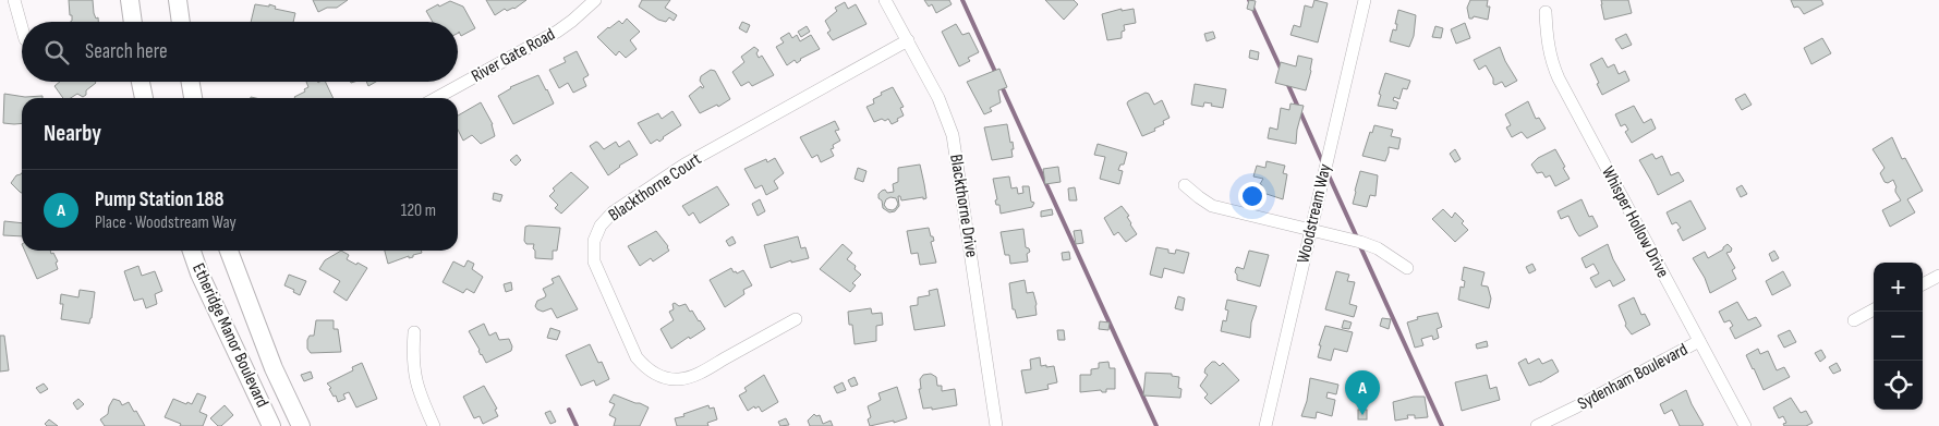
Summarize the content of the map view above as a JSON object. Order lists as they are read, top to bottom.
{
  "streets": {
    "main road": ["Etheridge Manor Boulevard"],
    "street": [
      "River Gate Road",
      "Blackthorne Court",
      "Blackthorne Drive",
      "Woodstream Way",
      "Whisper Hollow Drive",
      "Sydenham Boulevard"
    ]
  },
  "crossings": [
    ["Blackthorne Court", "Blackthorne Drive"],
    ["Whisper Hollow Drive", "Sydenham Boulevard"]
  ],
  "page": {
    "search": "Search here",
    "heading": "Nearby",
    "list": [
      {
        "mark": "A",
        "name": "Pump Station 188",
        "note": "Place · Woodstream Way",
        "value": "120 m"
      }
    ],
    "map_buttons": ["+", "−"],
    "pins": "A"
  }
}
